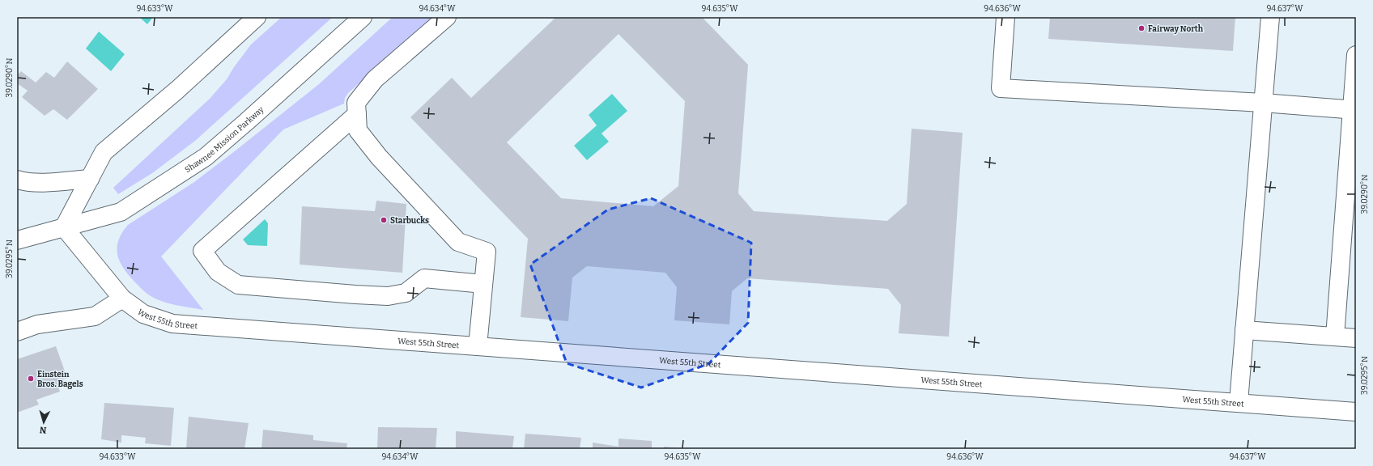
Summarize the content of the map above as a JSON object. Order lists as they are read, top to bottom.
{
  "streets": {
    "main road": ["Shawnee Mission Parkway", "West 55th Street"]
  },
  "crossings": [
    ["Shawnee Mission Parkway", "West 55th Street"]
  ],
  "places": ["Fairway North", "Starbucks", "Einstein Bros. Bagels"],
  "north": "bottom",
  "coordinates": [
    "94.633°W",
    "94.634°W",
    "94.635°W",
    "94.636°W",
    "94.637°W",
    "39.0290°N",
    "39.0295°N"
  ]
}
